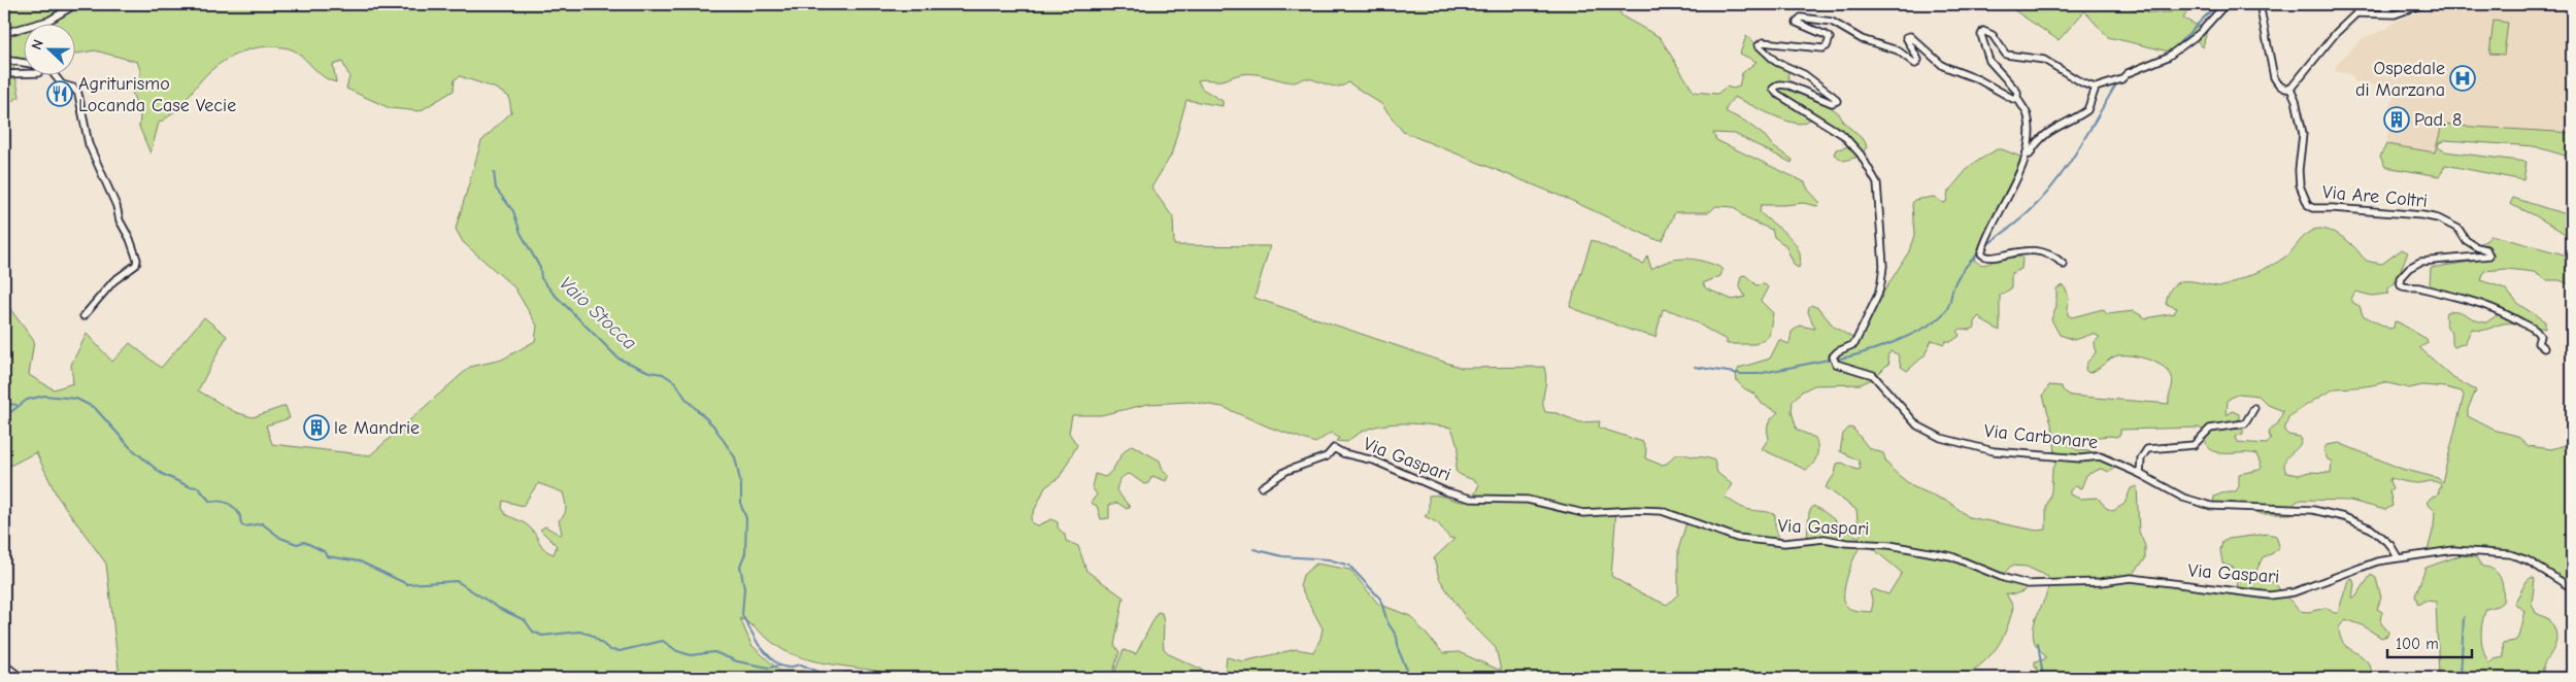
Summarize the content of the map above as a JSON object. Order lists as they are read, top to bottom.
{
  "streets": {
    "street": ["Via Are Coltri", "Via Carbonare", "Via Gaspari"]
  },
  "crossings": [
    ["Via Carbonare", "Via Gaspari"]
  ],
  "water": ["Vaio Stocca"],
  "places": {
    "hospital": ["Ospedale di Marzana"],
    "restaurant": ["Agriturismo Locanda Case Vecie"],
    "building": ["Pad. 8", "le Mandrie"]
  },
  "scale_bar": "100 m",
  "north": "left"
}
